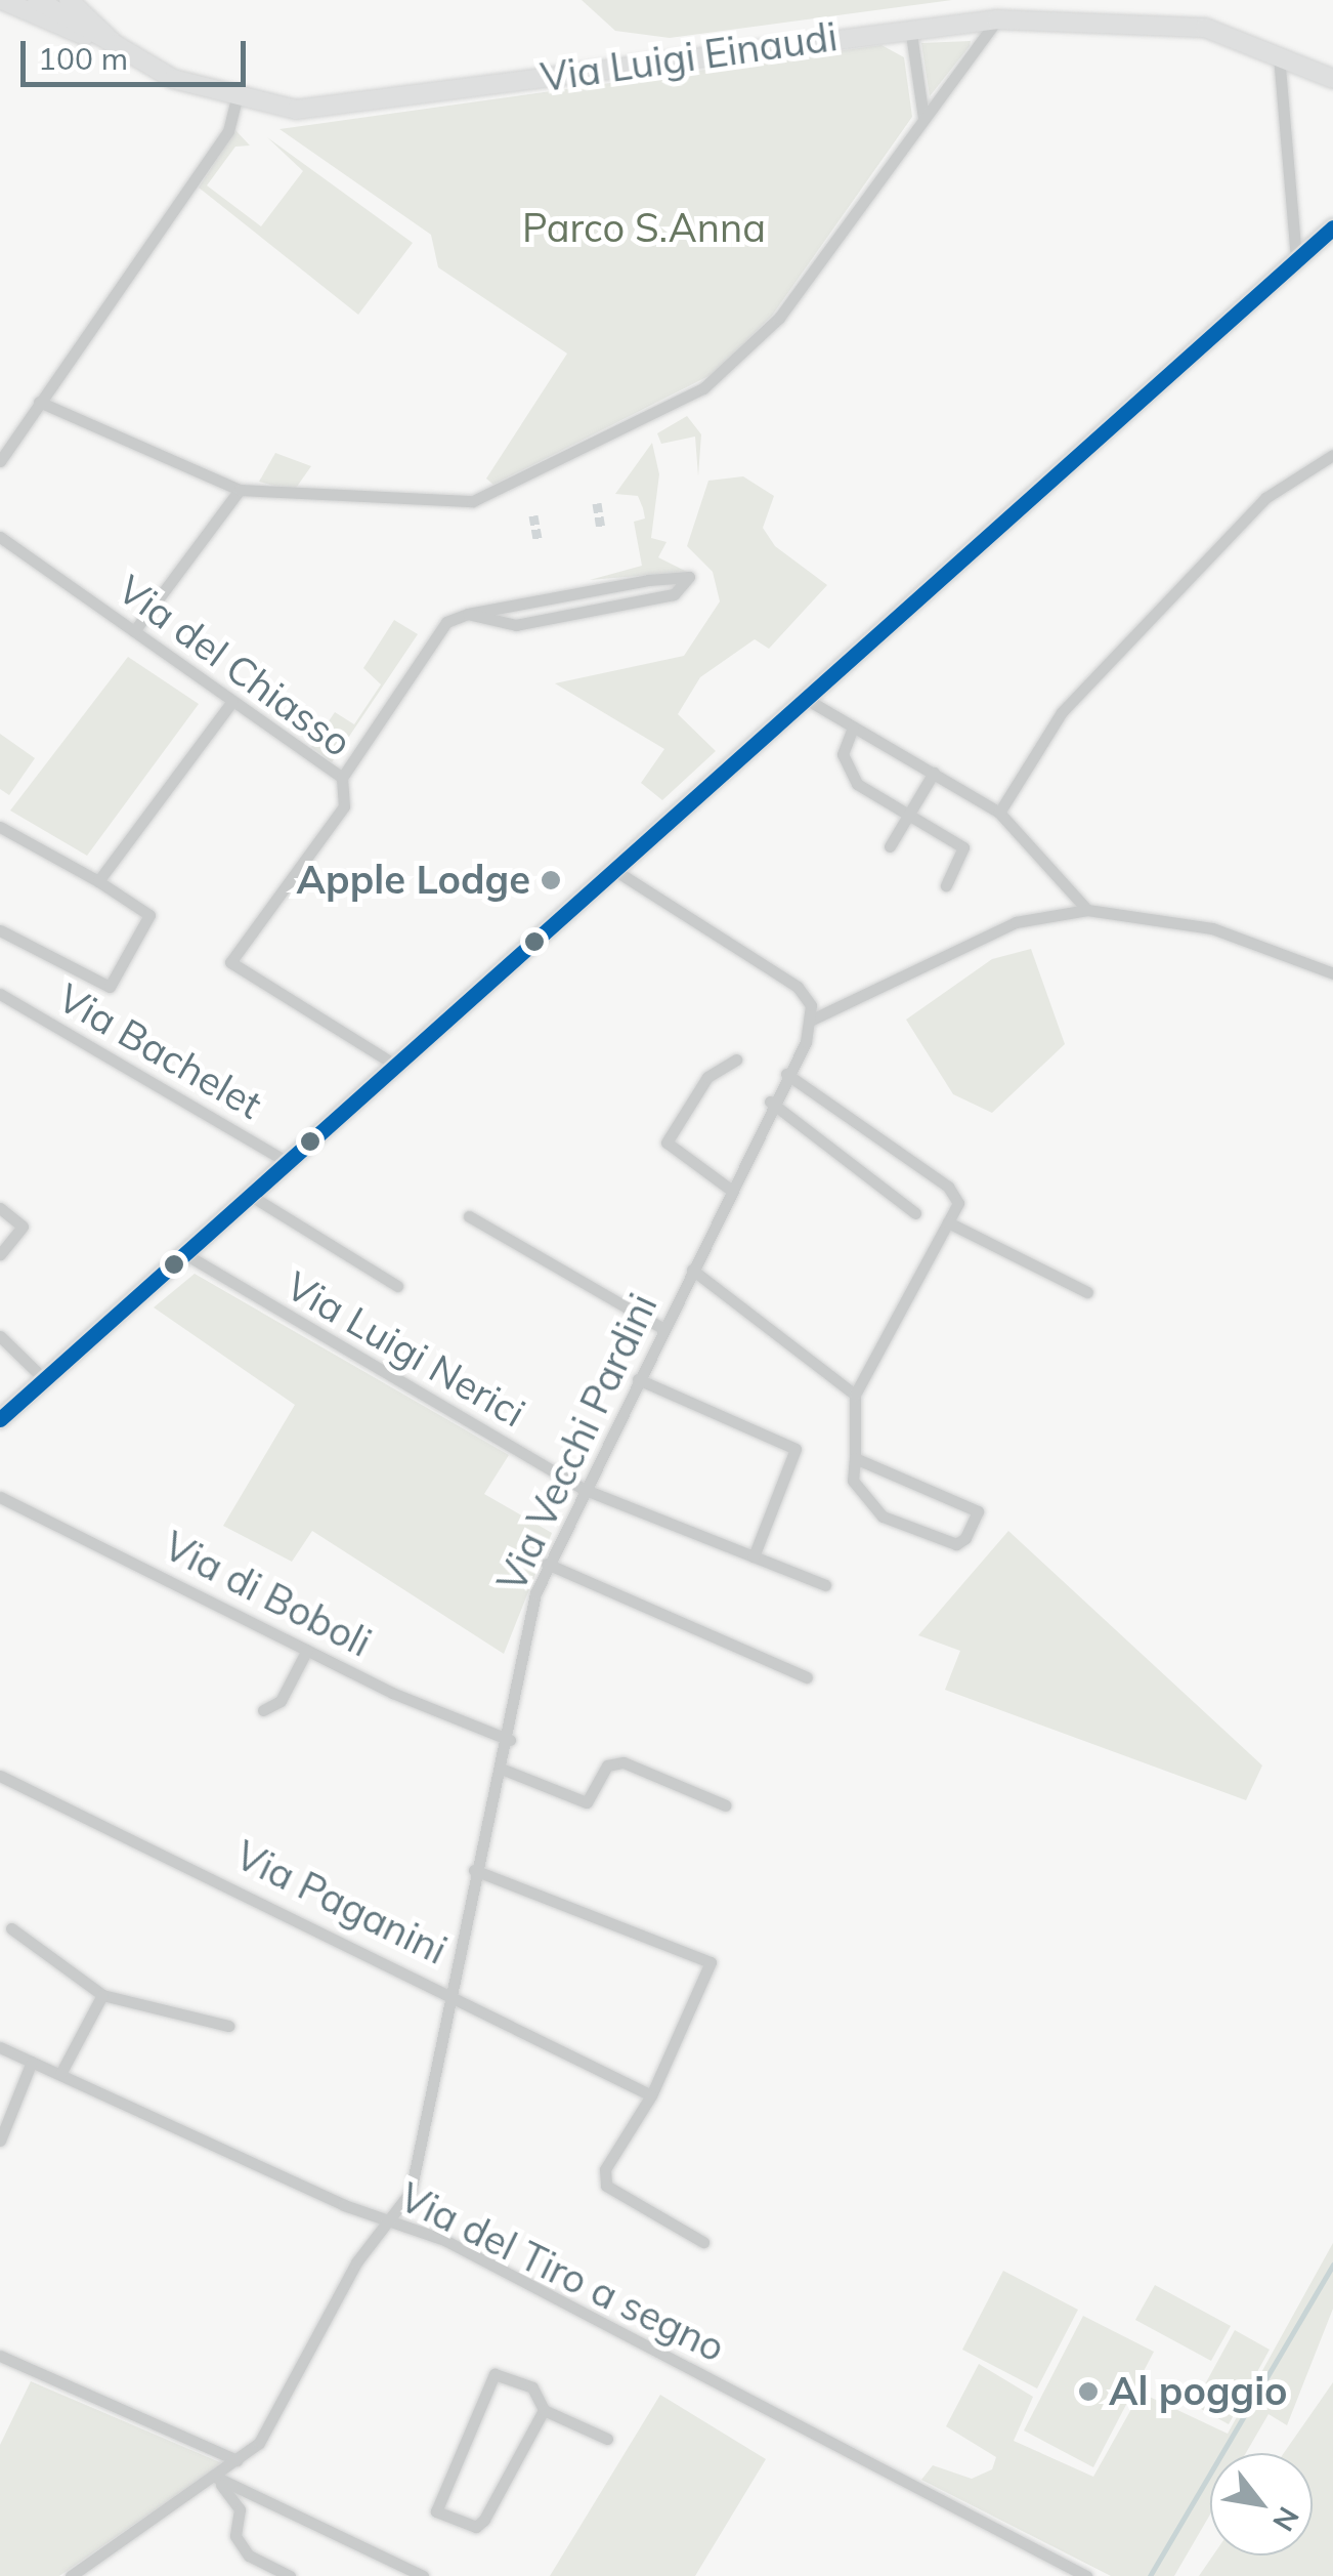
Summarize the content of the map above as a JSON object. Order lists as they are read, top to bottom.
{
  "streets": {
    "main road": ["Via Luigi Einaudi"],
    "street": [
      "Via del Chiasso",
      "Via Bachelet",
      "Via Luigi Nerici",
      "Via Vecchi Pardini",
      "Via di Boboli",
      "Via Paganini",
      "Via del Tiro a segno"
    ]
  },
  "crossings": [
    ["Via Luigi Nerici", "Via Vecchi Pardini"],
    ["Via Vecchi Pardini", "Via di Boboli"],
    ["Via Vecchi Pardini", "Via Paganini"],
    ["Via Vecchi Pardini", "Via del Tiro a segno"]
  ],
  "parks": ["Parco S.Anna"],
  "places": ["Apple Lodge", "Al poggio"],
  "scale_bar": "100 m",
  "north": "bottom right"
}
